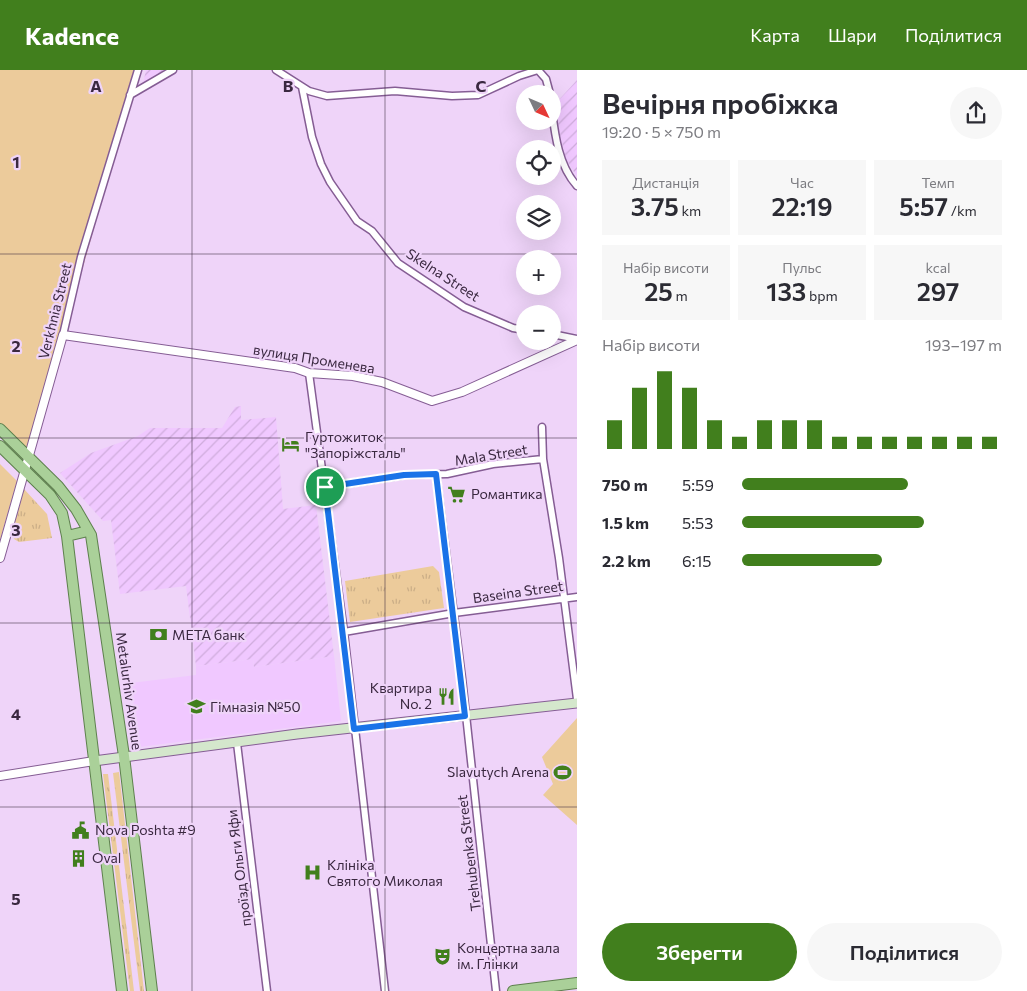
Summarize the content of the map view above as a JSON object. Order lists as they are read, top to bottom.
{
  "streets": {
    "main road": ["Metalurhiv Avenue"],
    "street": [
      "Skelna Street",
      "Verkhnia Street",
      "вулиця Променева",
      "Mala Street",
      "Baseina Street",
      "Trehubenka Street",
      "проїзд Ольги Яфи"
    ]
  },
  "crossings": [
    ["Verkhnia Street", "вулиця Променева"],
    ["Verkhnia Street", "Metalurhiv Avenue"],
    ["Mala Street", "Trehubenka Street"],
    ["Baseina Street", "Trehubenka Street"]
  ],
  "places": {
    "hotel": ["Гуртожиток \"Запоріжсталь\""],
    "supermarket": ["Романтика"],
    "bank": ["МЕТА банк"],
    "restaurant": ["Квартира No. 2"],
    "school or university": ["Гімназія №50"],
    "sports": ["Slavutych Arena"],
    "public building": ["Nova Poshta #9"],
    "building": ["Oval"],
    "hospital": ["Клініка Святого Миколая"],
    "theatre": ["Концертна зала ім. Глінки"]
  },
  "north": "bottom right",
  "page": {
    "header": "Kadence",
    "nav": ["Карта", "Шари", "Поділитися"],
    "heading": ["Вечірня пробіжка", "19:20 · 5 × 750 m"],
    "map_buttons": ["+", "−"],
    "stats": [
      ["Дистанція", "3.75 km"],
      ["Час", "22:19"],
      ["Темп", "5:57 /km"],
      ["Набір висоти", "25 m"],
      ["Пульс", "133 bpm"],
      ["kcal", "297"]
    ],
    "chart": ["Набір висоти", "193–197 m"],
    "list": [
      {
        "name": "750 m",
        "note": "5:59"
      },
      {
        "name": "1.5 km",
        "note": "5:53"
      },
      {
        "name": "2.2 km",
        "note": "6:15"
      }
    ],
    "buttons": ["Зберегти", "Поділитися"]
  },
  "grid": {
    "columns": ["A", "B", "C"],
    "rows": [
      "1",
      "2",
      "3",
      "4",
      "5"
    ]
  }
}
